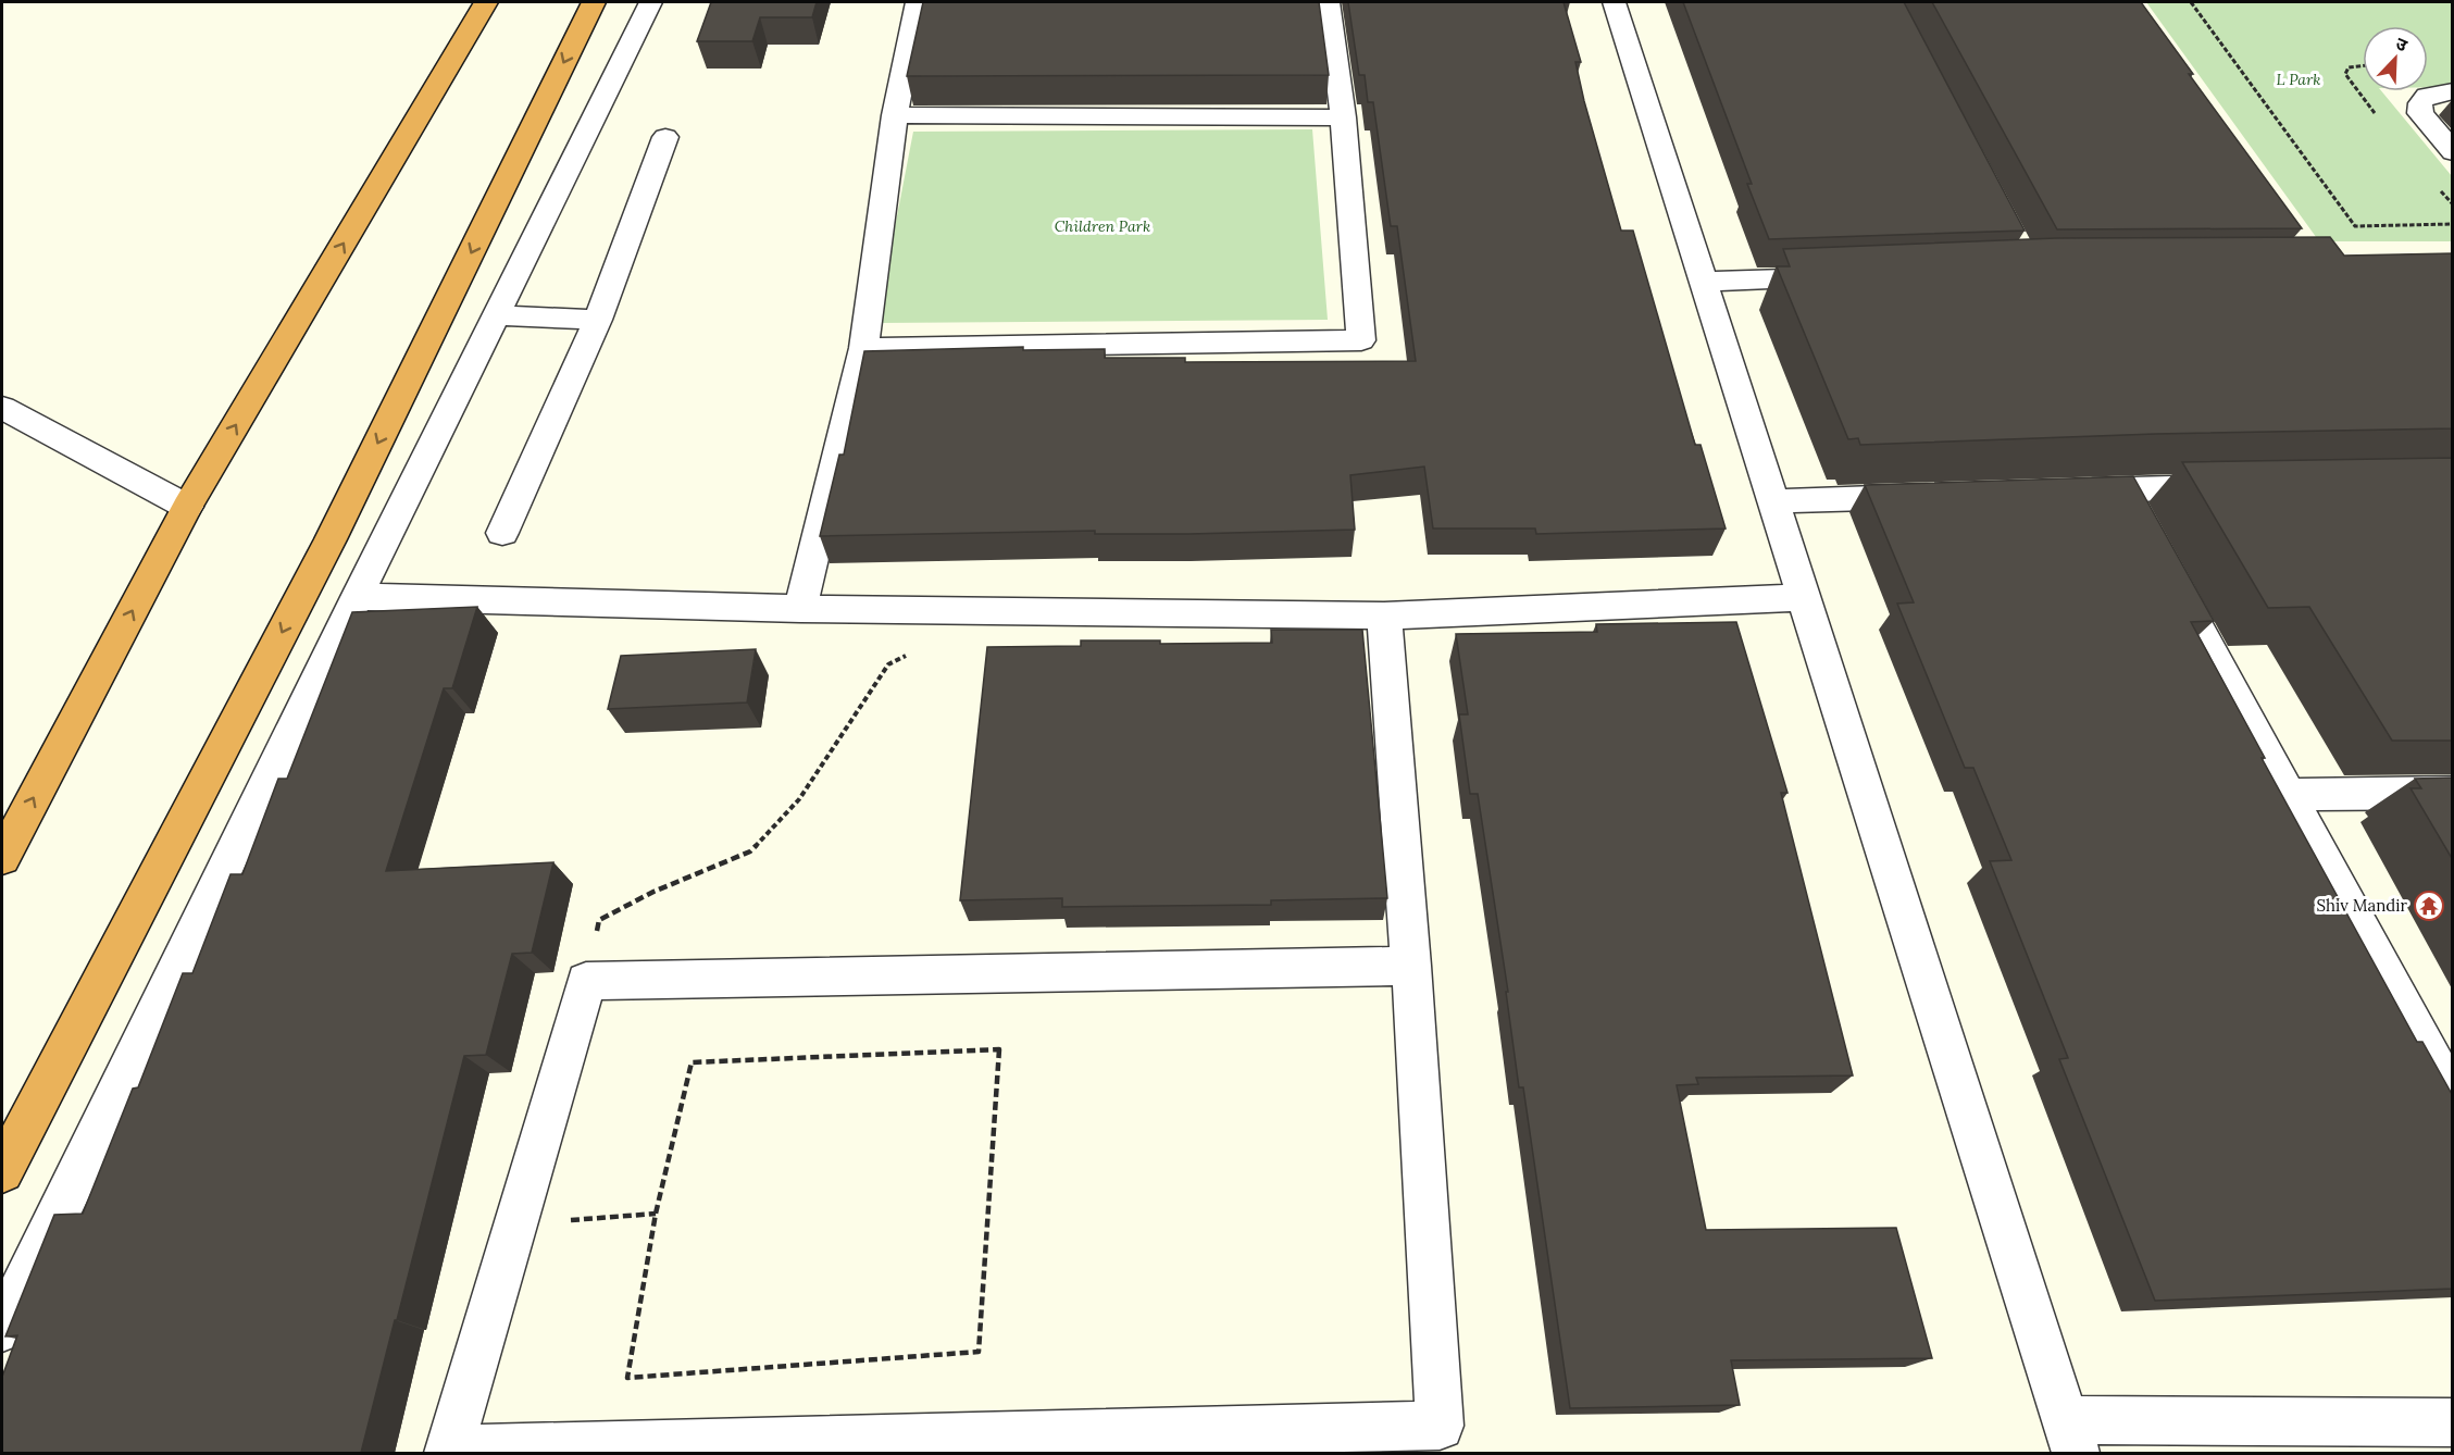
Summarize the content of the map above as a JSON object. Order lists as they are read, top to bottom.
{
  "parks": ["L Park", "Children Park"],
  "places": {
    "temple": ["Shiv Mandir"]
  },
  "north": "top right"
}
